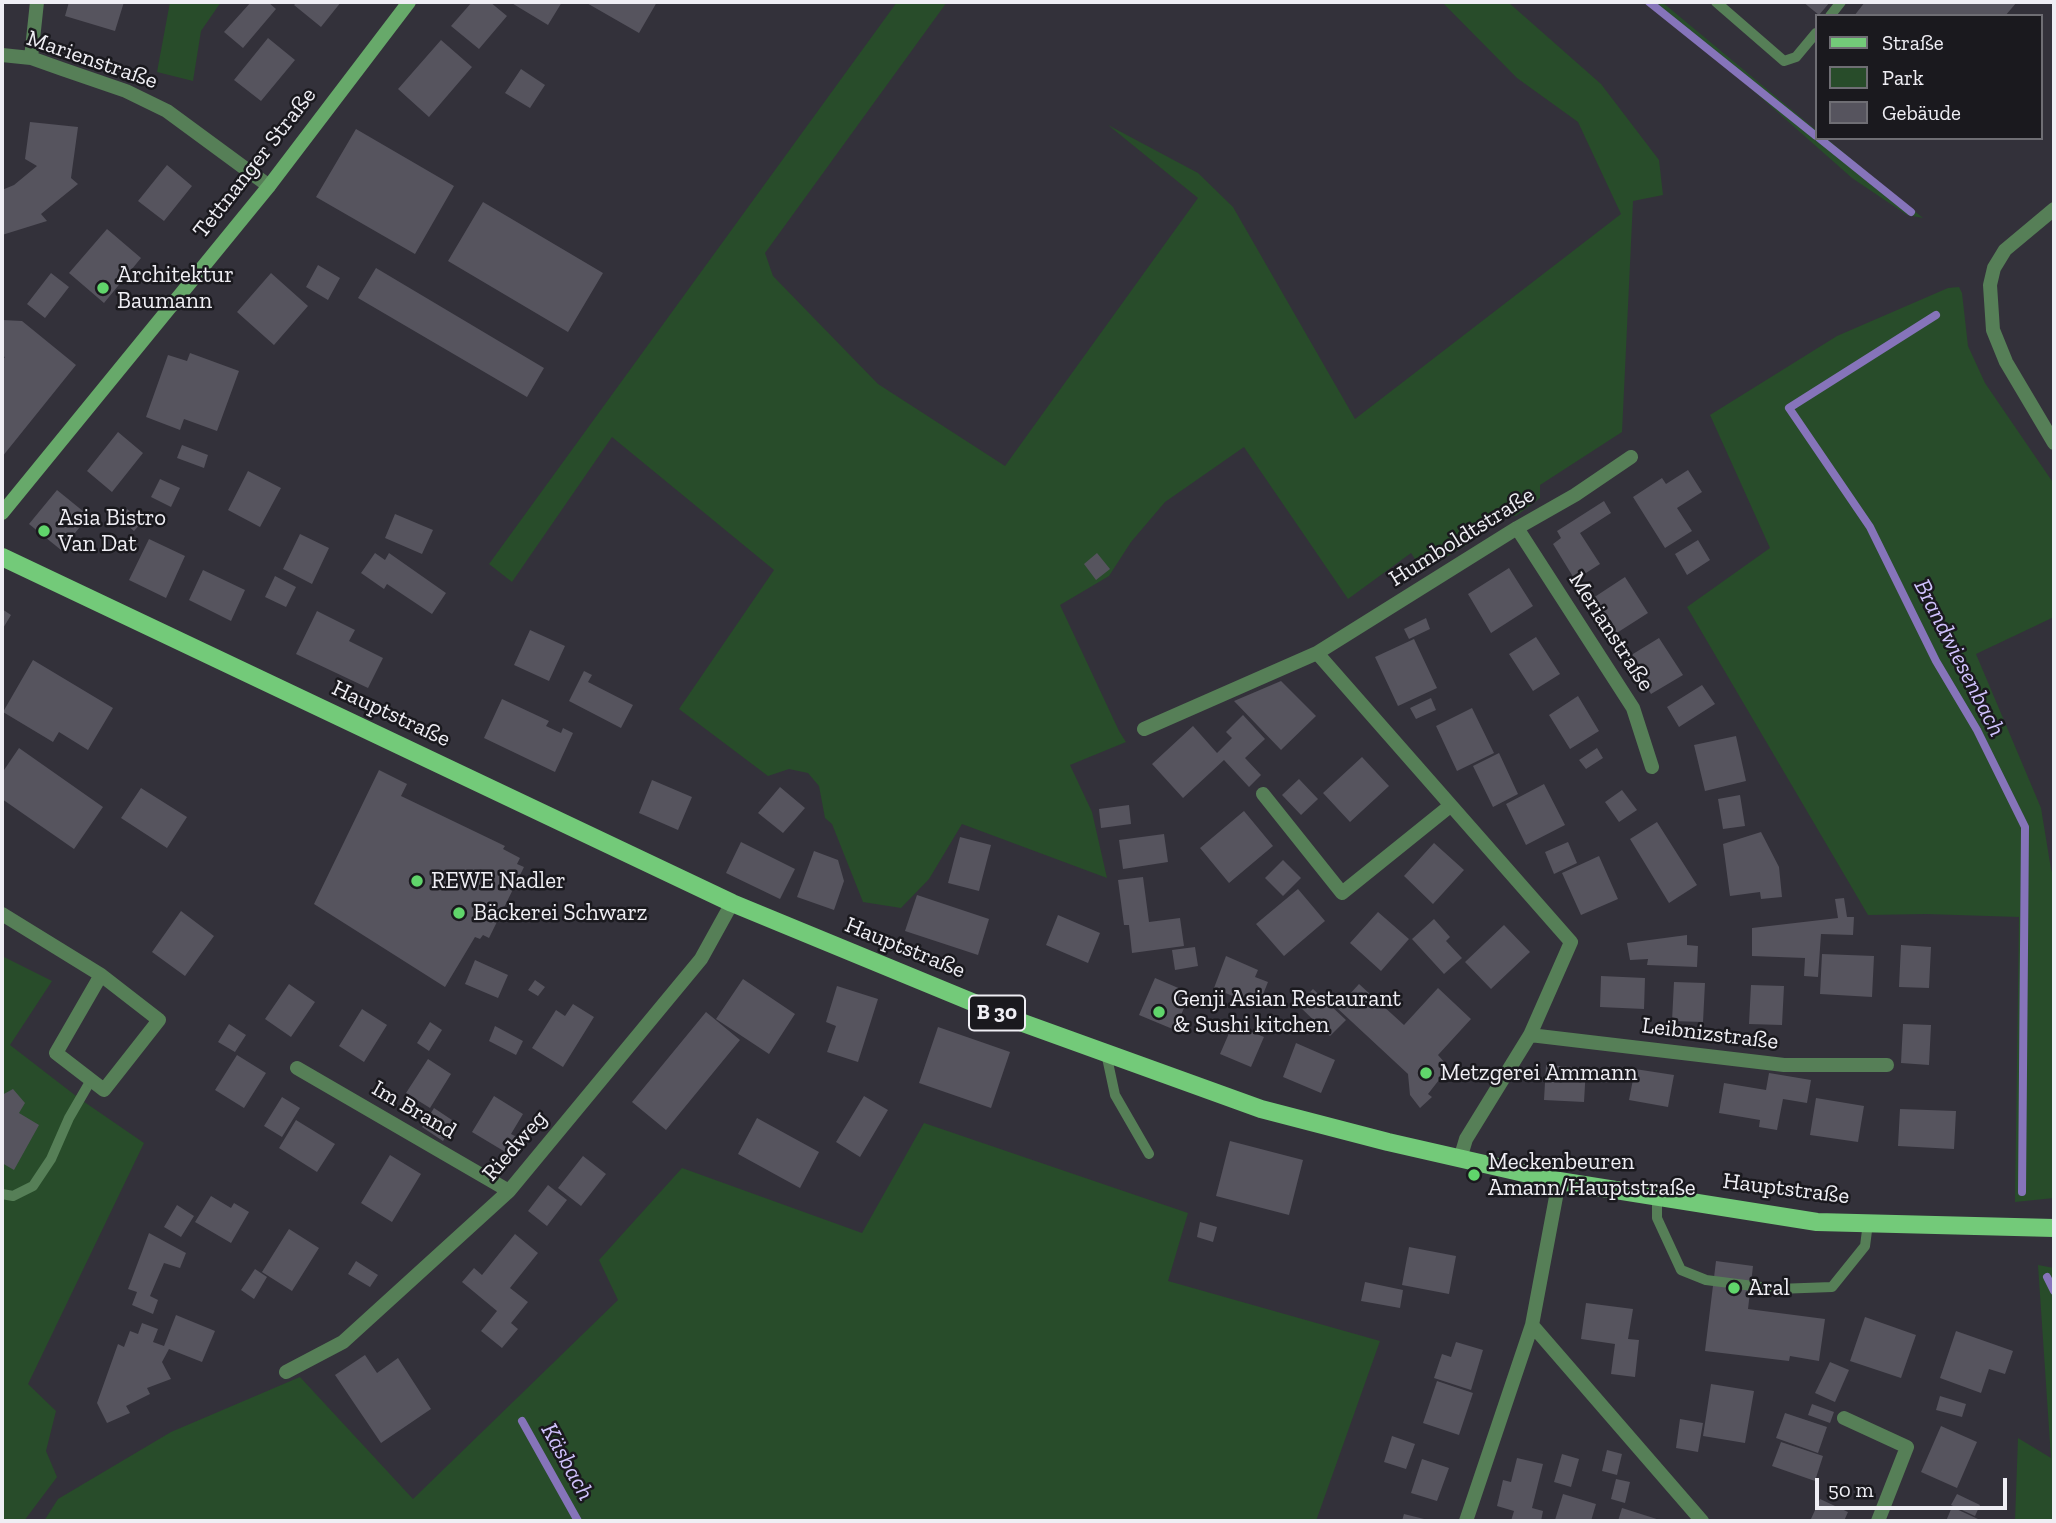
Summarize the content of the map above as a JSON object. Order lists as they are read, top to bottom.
{
  "streets": {
    "main road": ["Tettnanger Straße", "Hauptstraße", "B 30"],
    "street": [
      "Marienstraße",
      "Humboldtstraße",
      "Merianstraße",
      "Leibnizstraße",
      "Im Brand",
      "Riedweg"
    ]
  },
  "crossings": [
    ["Marienstraße", "Tettnanger Straße"],
    ["Humboldtstraße", "Merianstraße"],
    ["Hauptstraße", "Riedweg"],
    ["Im Brand", "Riedweg"]
  ],
  "water": ["Brandwiesenbach", "Käsbach"],
  "places": [
    "Architektur Baumann",
    "Asia Bistro Van Dat",
    "REWE Nadler",
    "Bäckerei Schwarz",
    "Genji Asian Restaurant & Sushi kitchen",
    "Metzgerei Ammann",
    "Meckenbeuren Amann/Hauptstraße",
    "Aral"
  ],
  "legend": ["Straße", "Park", "Gebäude"],
  "scale_bar": "50 m"
}
